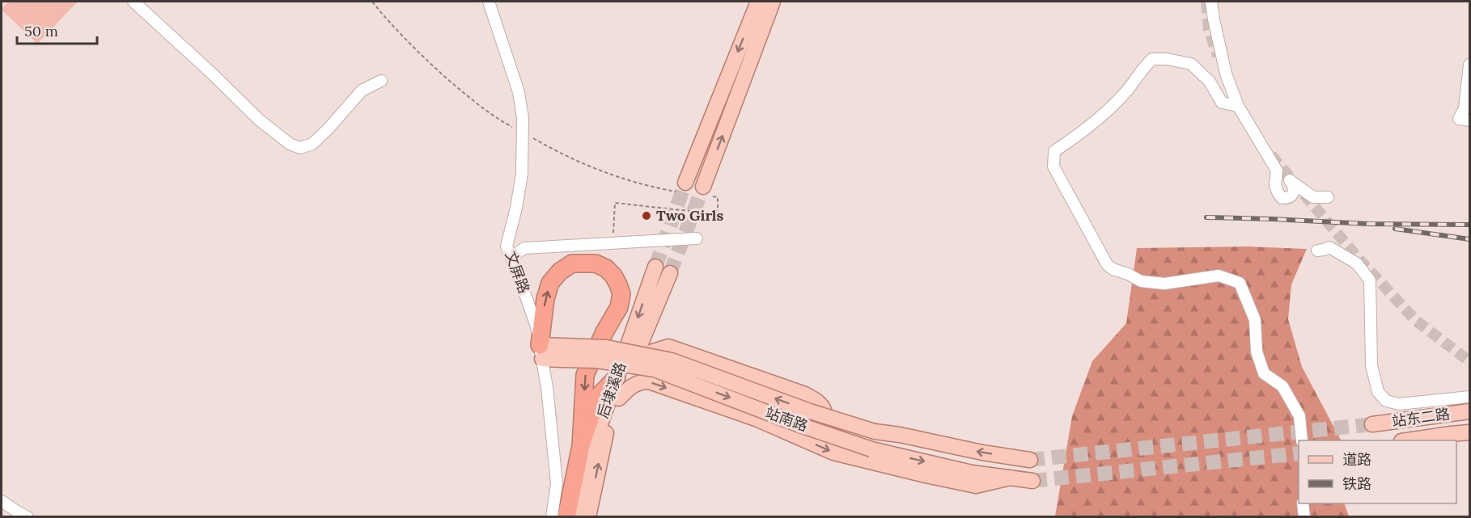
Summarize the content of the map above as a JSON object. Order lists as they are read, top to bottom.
{
  "streets": {
    "main road": ["后埭溪路", "站东二路", "站南路"],
    "street": ["文屏路"]
  },
  "crossings": [
    ["文屏路", "站南路"]
  ],
  "places": ["Two Girls"],
  "legend": ["道路", "铁路"],
  "scale_bar": "50 m"
}
